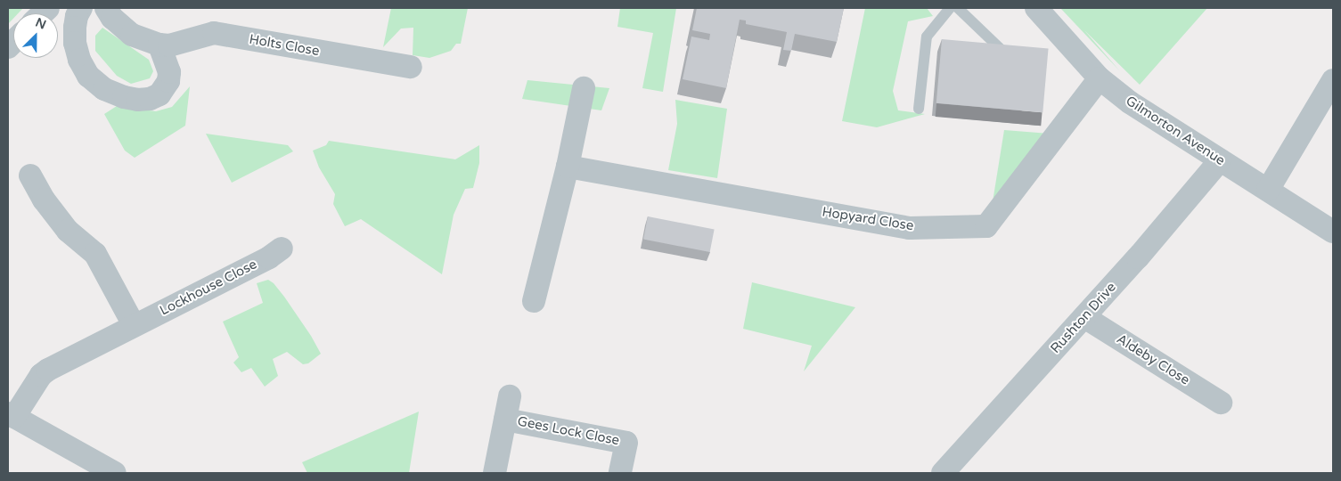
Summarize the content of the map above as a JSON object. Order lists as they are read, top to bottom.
{
  "streets": {
    "street": [
      "Holts Close",
      "Gilmorton Avenue",
      "Hopyard Close",
      "Lockhouse Close",
      "Rushton Drive",
      "Aldeby Close",
      "Gees Lock Close"
    ]
  },
  "crossings": [
    ["Gilmorton Avenue", "Hopyard Close"],
    ["Gilmorton Avenue", "Rushton Drive"],
    ["Rushton Drive", "Aldeby Close"]
  ],
  "north": "top right"
}
